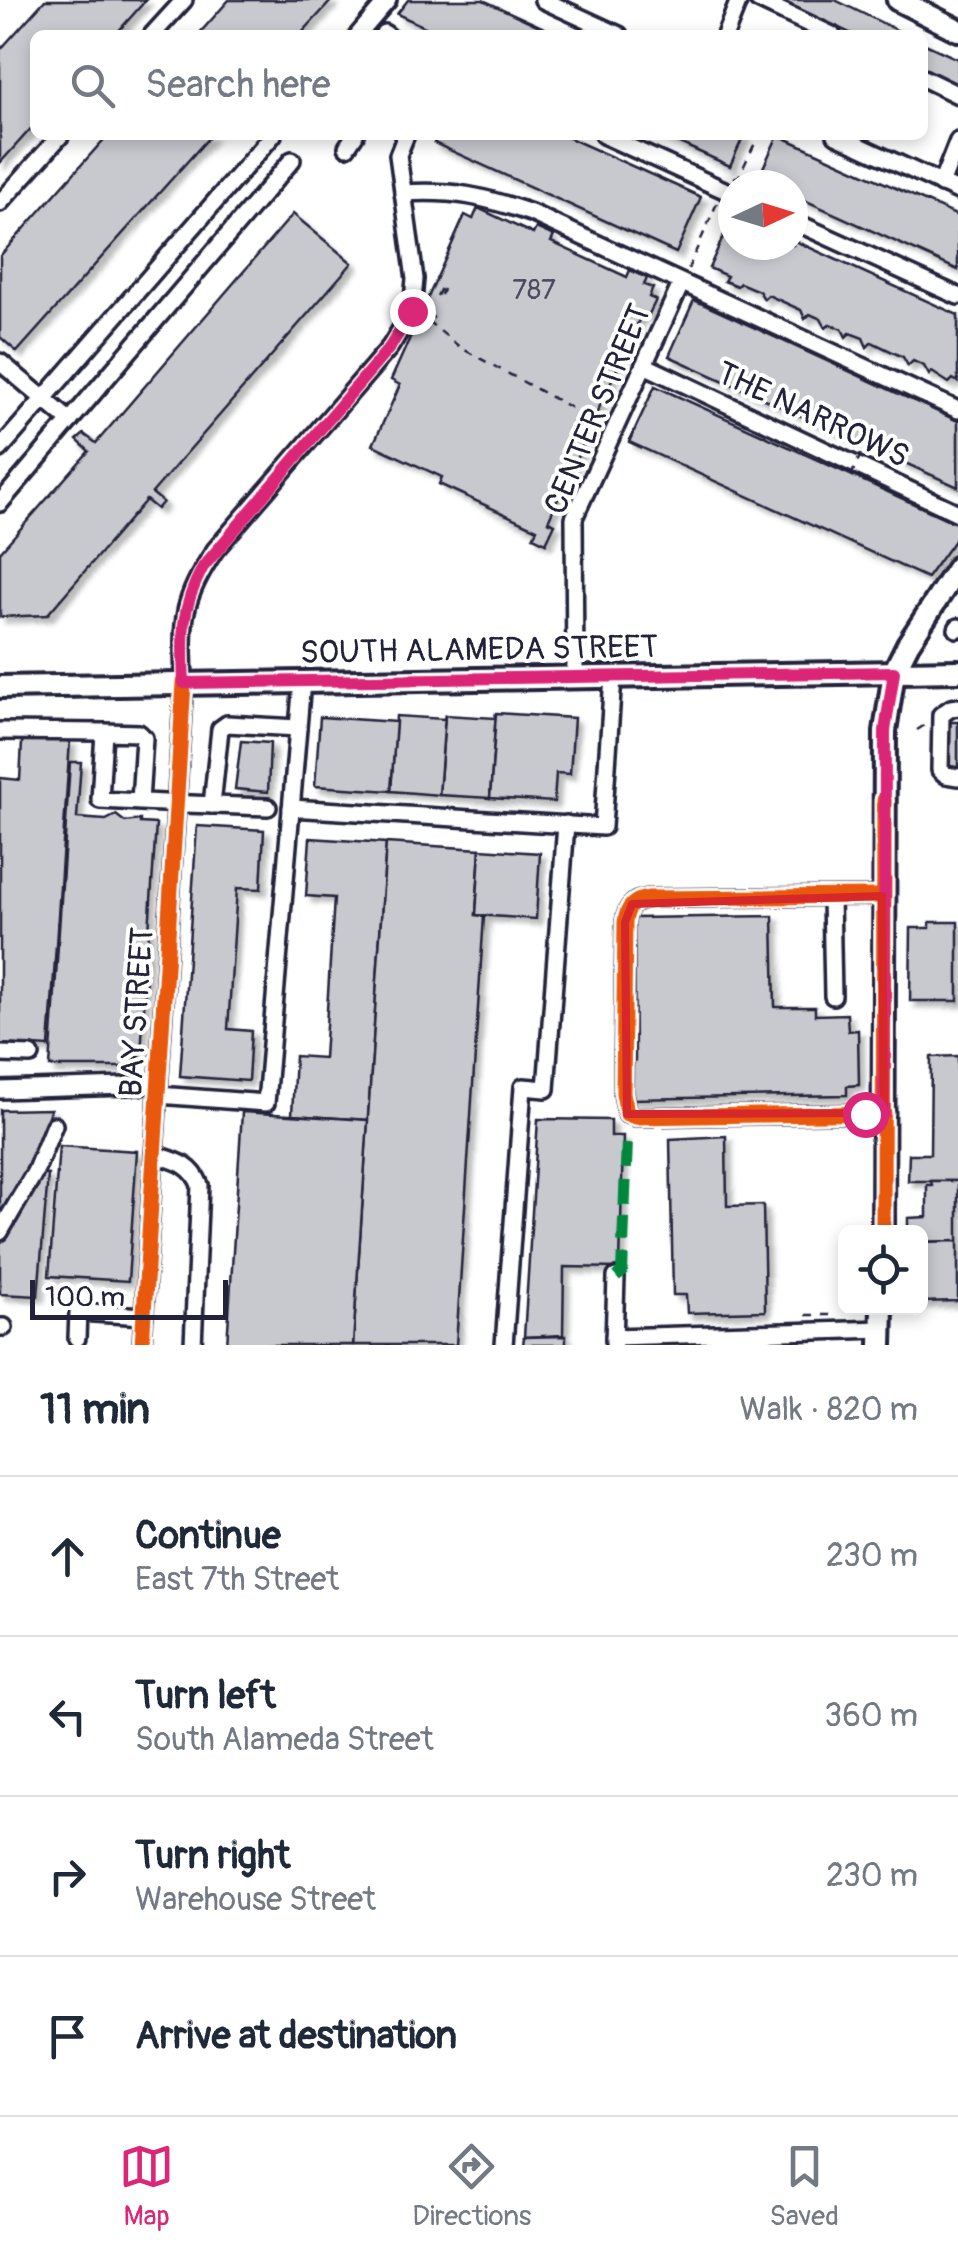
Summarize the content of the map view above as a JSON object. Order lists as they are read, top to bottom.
{
  "streets": {
    "main road": ["SOUTH ALAMEDA STREET"],
    "street": ["CENTER STREET", "THE NARROWS", "BAY STREET"]
  },
  "crossings": [
    ["CENTER STREET", "THE NARROWS"],
    ["CENTER STREET", "SOUTH ALAMEDA STREET"],
    ["SOUTH ALAMEDA STREET", "BAY STREET"]
  ],
  "house_numbers": ["787"],
  "scale_bar": "100 m",
  "north": "right",
  "page": {
    "search": "Search here",
    "scale": "100 m",
    "heading": ["11 min", "Walk · 820 m"],
    "list": [
      ["Continue", "East 7th Street", "230 m"],
      ["Turn left", "South Alameda Street", "360 m"],
      ["Turn right", "Warehouse Street", "230 m"],
      "Arrive at destination"
    ],
    "nav": ["Map", "Directions", "Saved"]
  }
}
